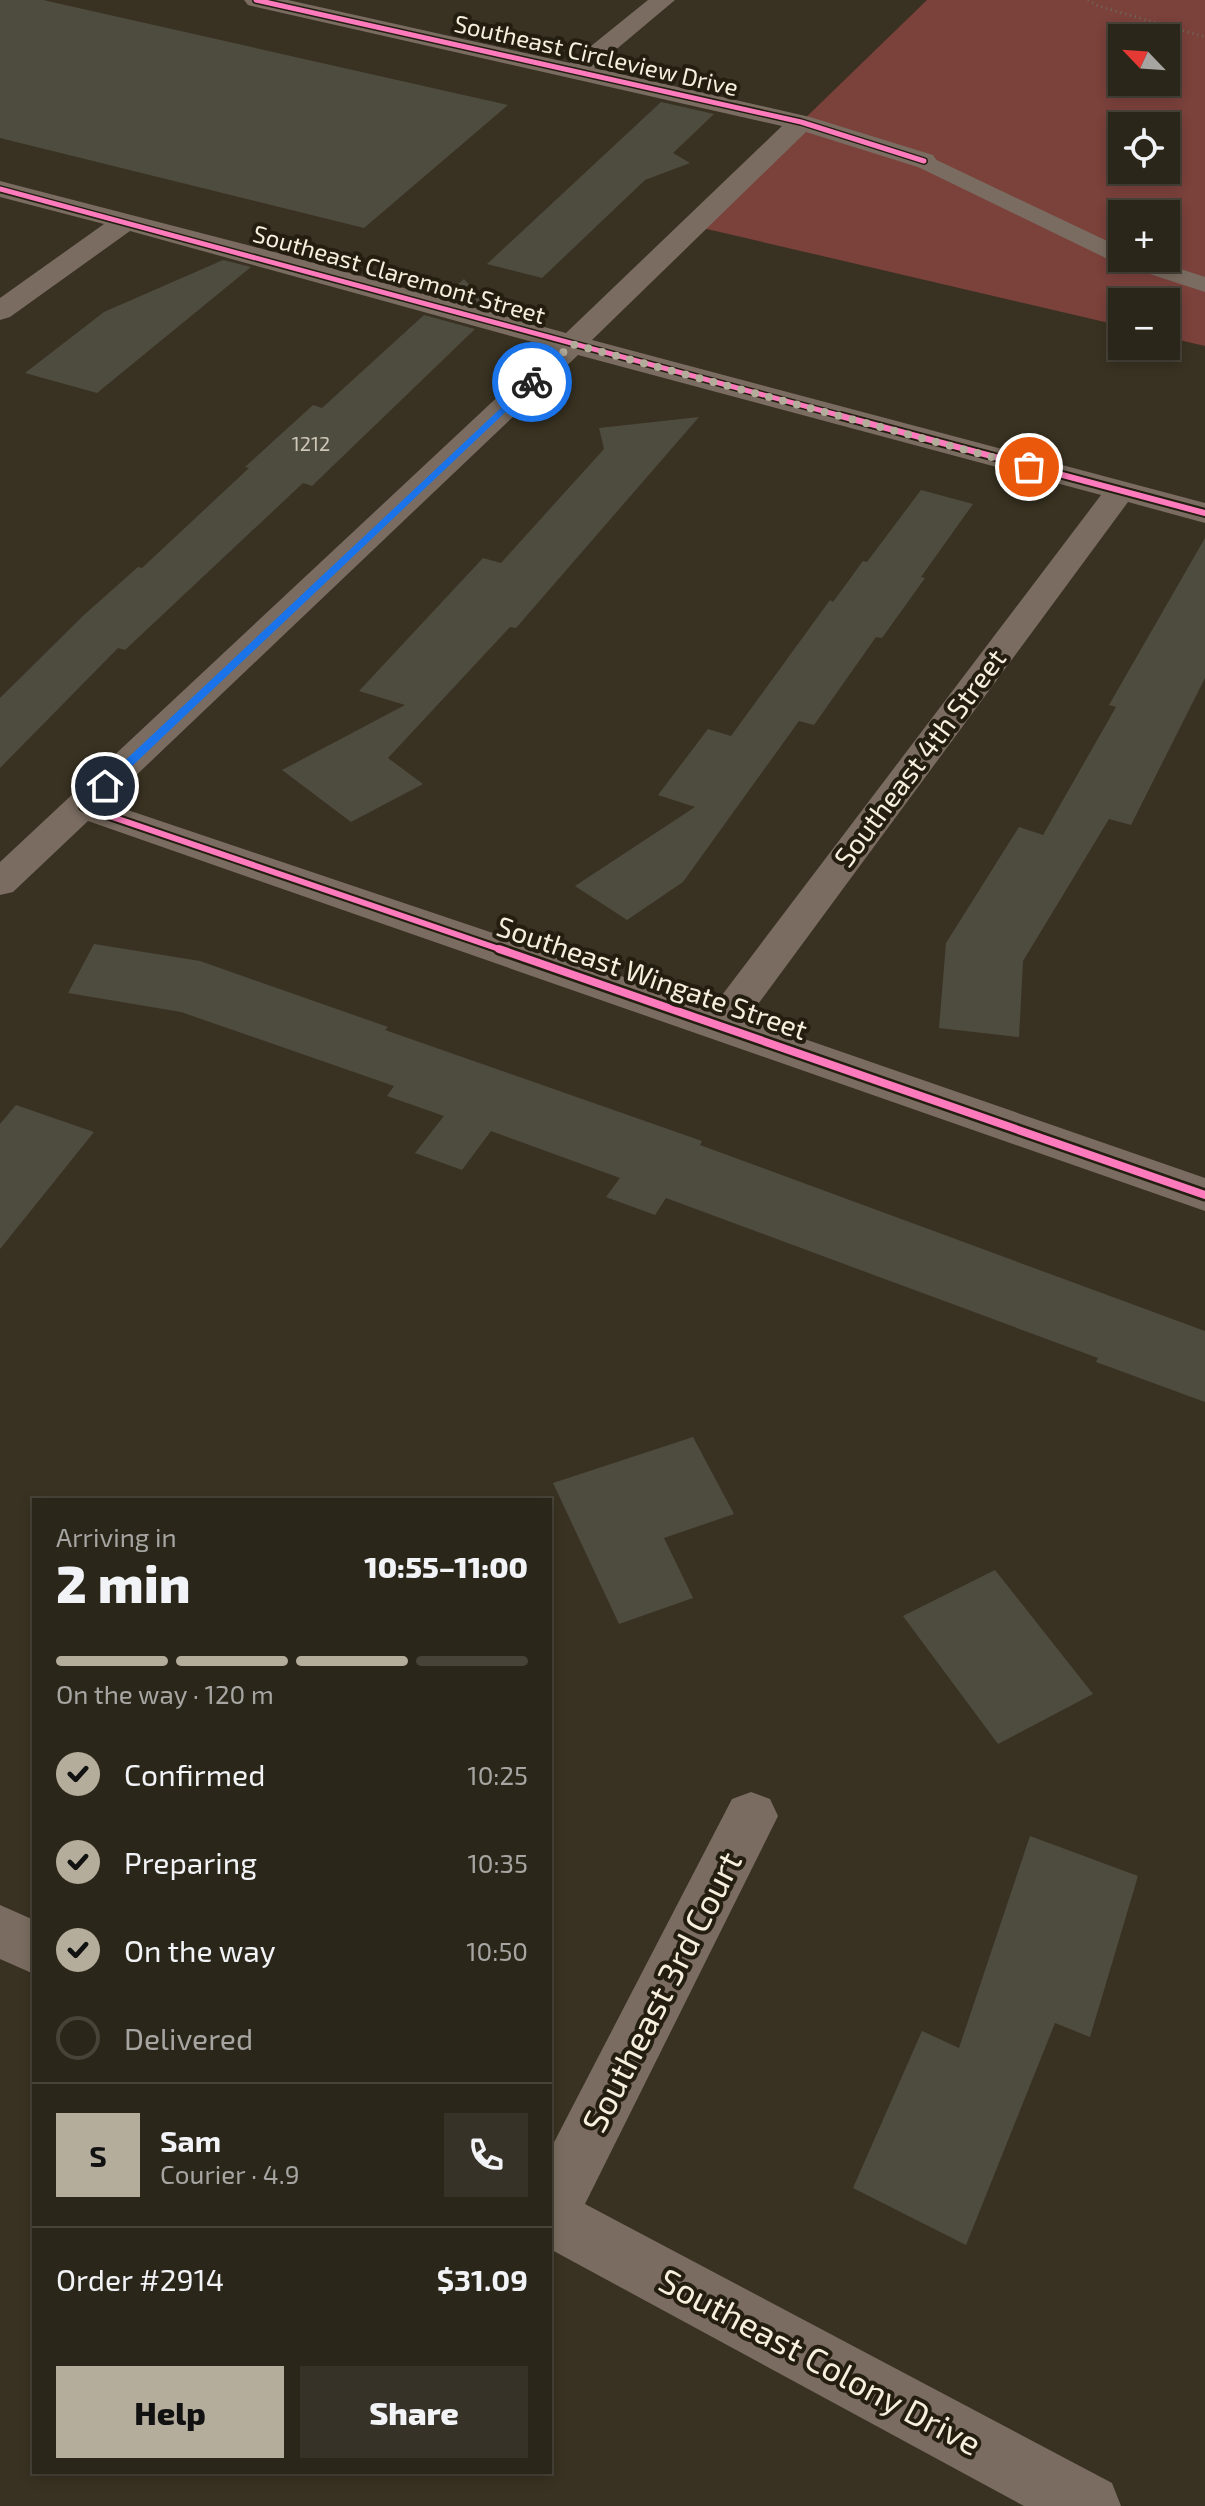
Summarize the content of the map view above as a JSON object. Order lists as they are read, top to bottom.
{
  "streets": {
    "street": [
      "Southeast Circleview Drive",
      "Southeast Claremont Street",
      "Southeast 4th Street",
      "Southeast Wingate Street",
      "Southeast 3rd Court",
      "Southeast Colony Drive"
    ]
  },
  "crossings": [
    ["Southeast Claremont Street", "Southeast 4th Street"],
    ["Southeast 4th Street", "Southeast Wingate Street"]
  ],
  "house_numbers": ["1212"],
  "north": "top left",
  "page": {
    "map_buttons": ["+", "−"],
    "heading": ["2 min", "Arriving in", "10:55–11:00"],
    "panel": [
      "Sam",
      "Courier · 4.9",
      "Order #2914",
      "$31.09"
    ],
    "bar": "On the way · 120 m",
    "list": [
      ["Confirmed", "10:25"],
      ["Preparing", "10:35"],
      ["On the way", "10:50"],
      "Delivered"
    ],
    "round": "S",
    "buttons": ["Help", "Share"]
  }
}
